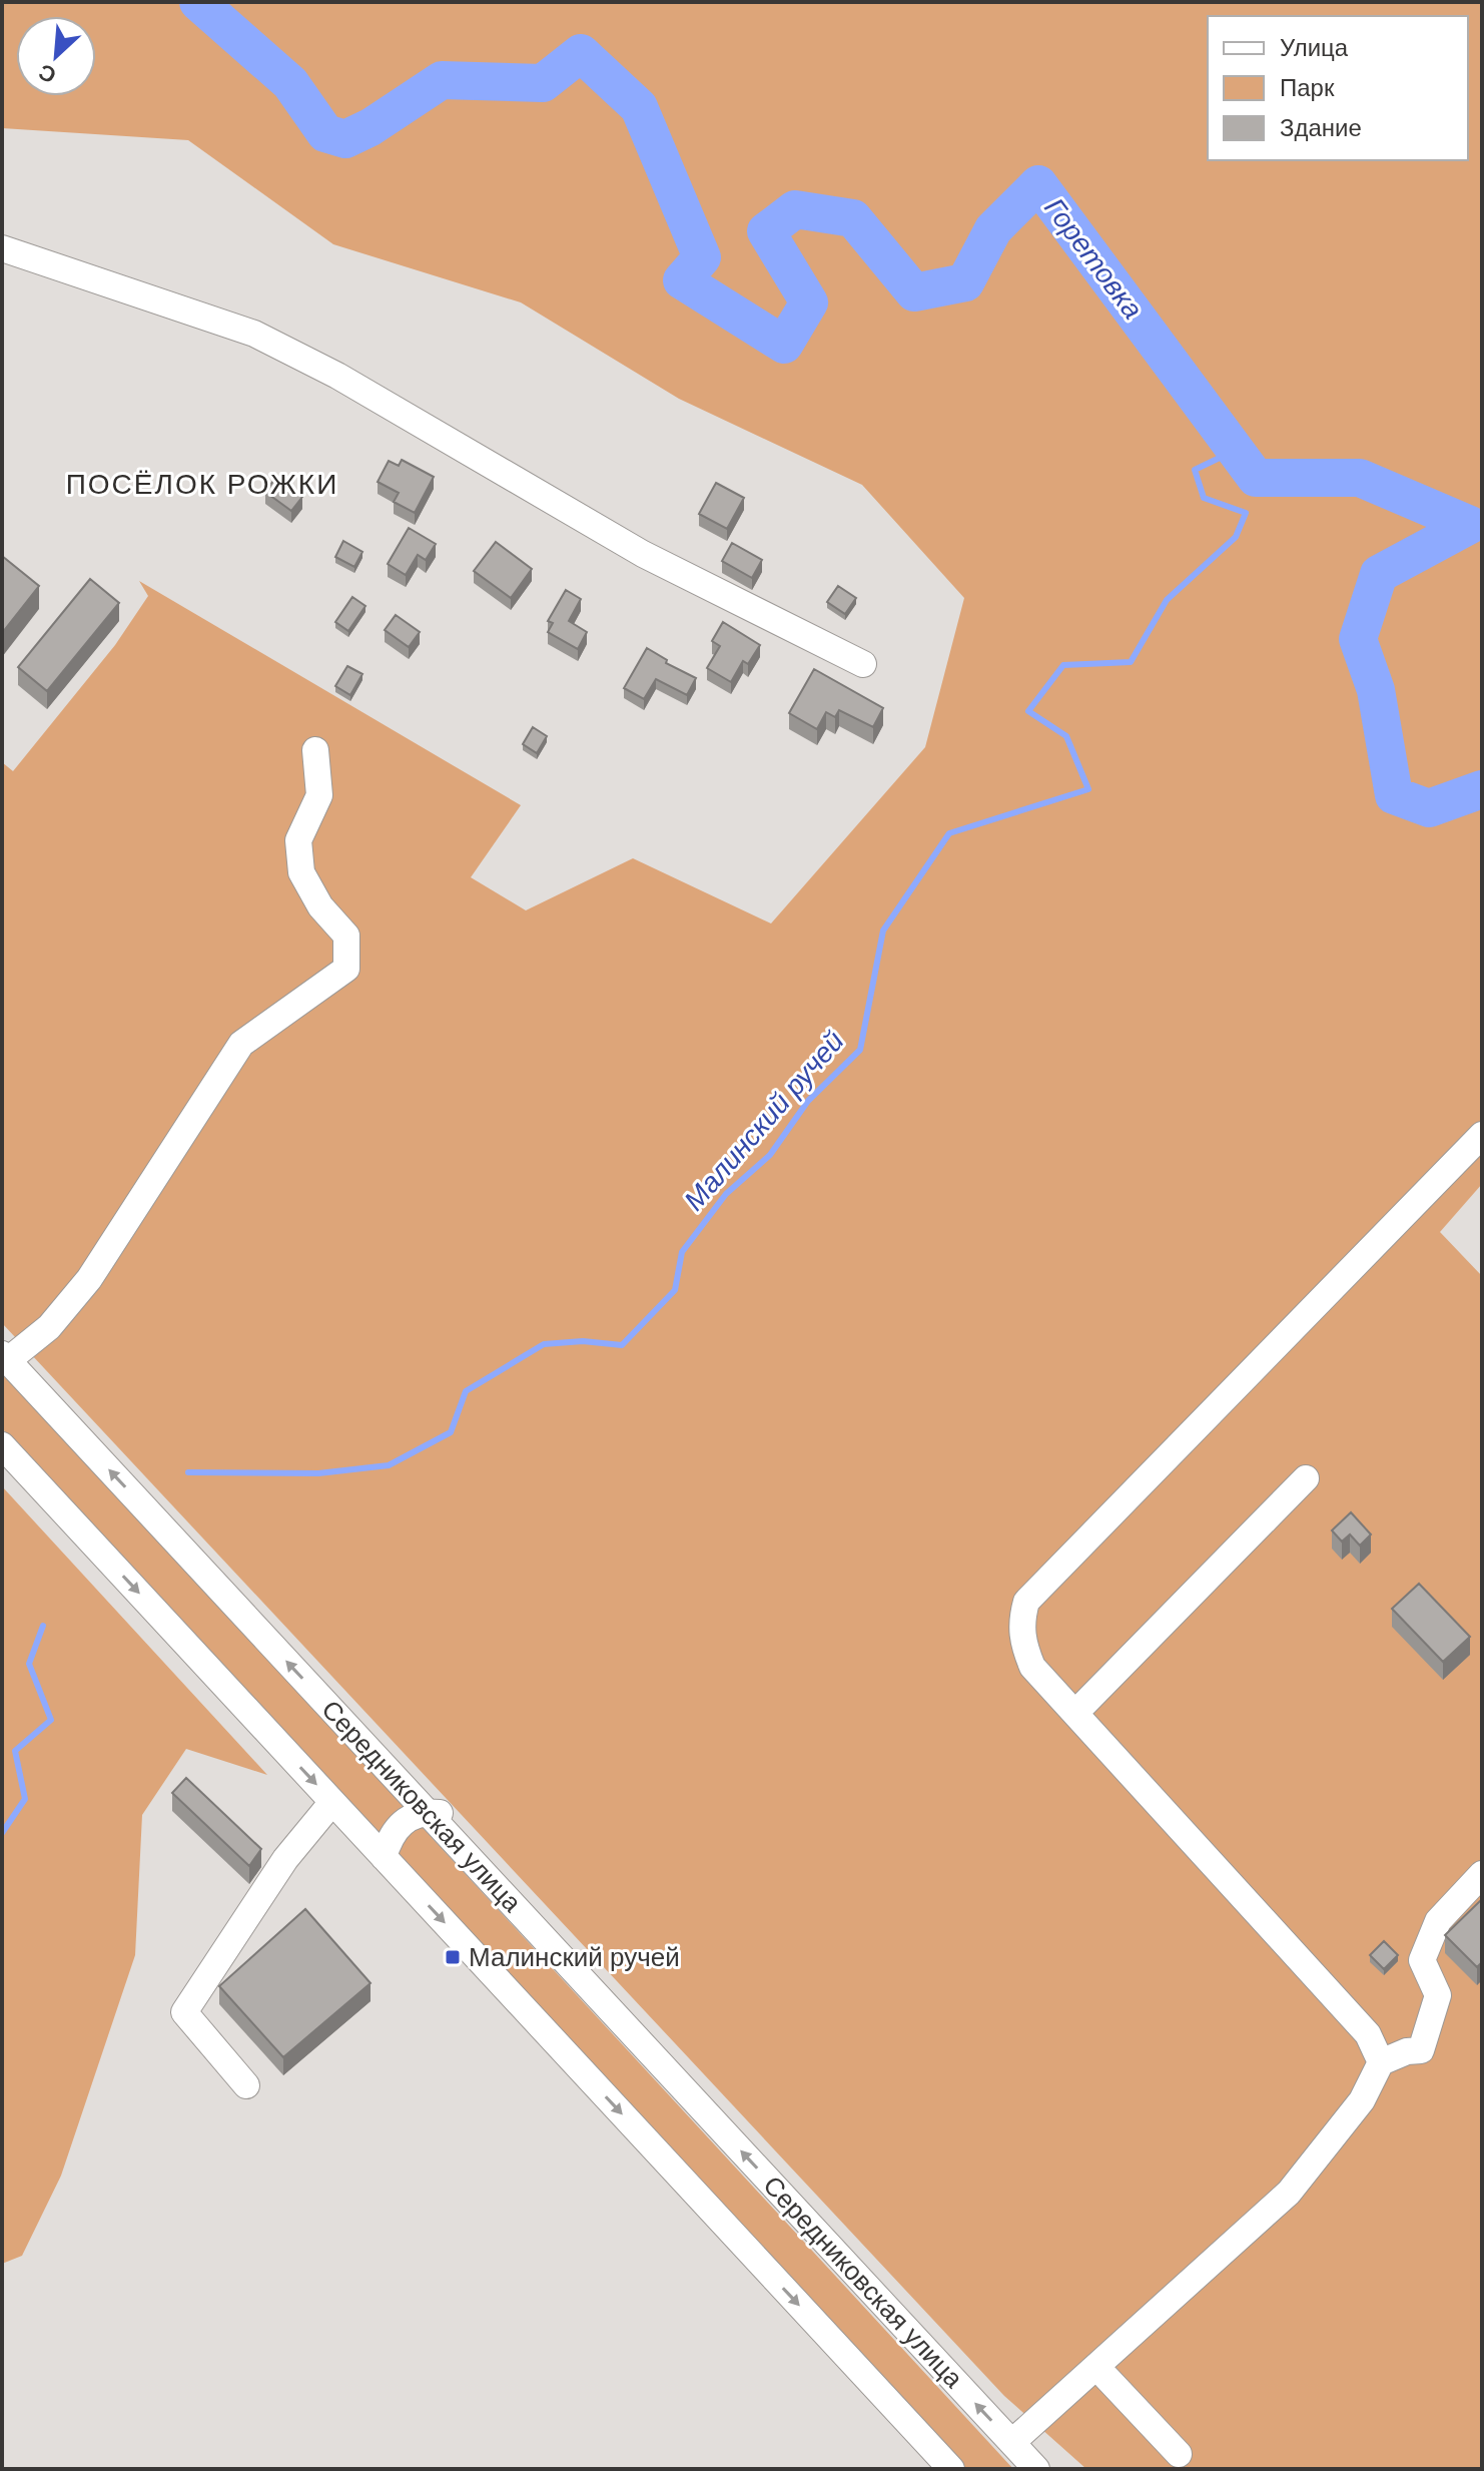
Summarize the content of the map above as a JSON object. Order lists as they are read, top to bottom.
{
  "streets": {
    "street": ["Середниковская улица"]
  },
  "districts": ["ПОСЁЛОК РОЖКИ"],
  "water": ["Горетовка", "Малинский ручей"],
  "places": {
    "transit": ["Малинский ручей"]
  },
  "legend": ["Улица", "Парк", "Здание"],
  "north": "bottom left"
}
